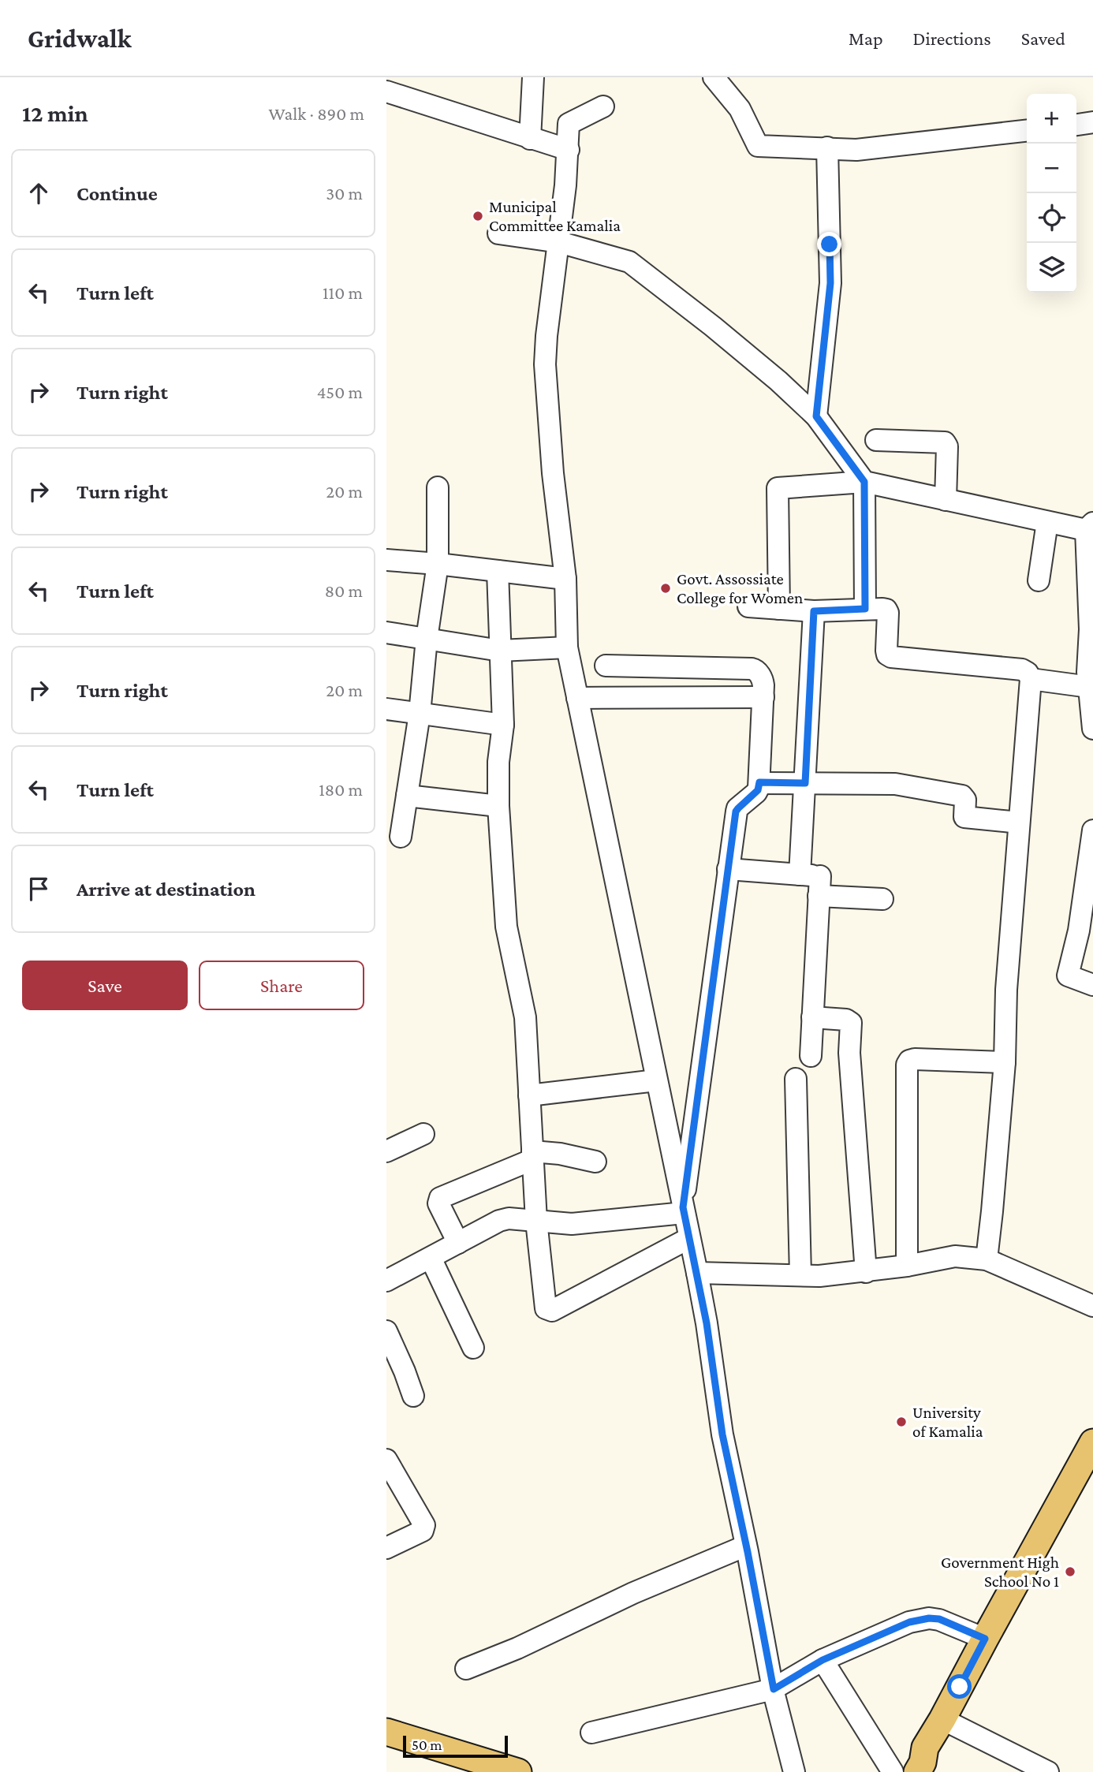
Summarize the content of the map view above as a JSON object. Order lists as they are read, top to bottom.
{
  "places": [
    "Municipal Committee Kamalia",
    "Govt. Assossiate College for Women",
    "University of Kamalia",
    "Government High School No 1"
  ],
  "scale_bar": "50 m",
  "page": {
    "header": "Gridwalk",
    "nav": ["Map", "Directions", "Saved"],
    "heading": ["12 min", "Walk · 890 m"],
    "map_buttons": ["+", "−"],
    "list": [
      ["Continue", "30 m"],
      ["Turn left", "110 m"],
      ["Turn right", "450 m"],
      ["Turn right", "20 m"],
      ["Turn left", "80 m"],
      ["Turn right", "20 m"],
      ["Turn left", "180 m"],
      "Arrive at destination"
    ],
    "buttons": ["Save", "Share"],
    "scale": "50 m"
  }
}
